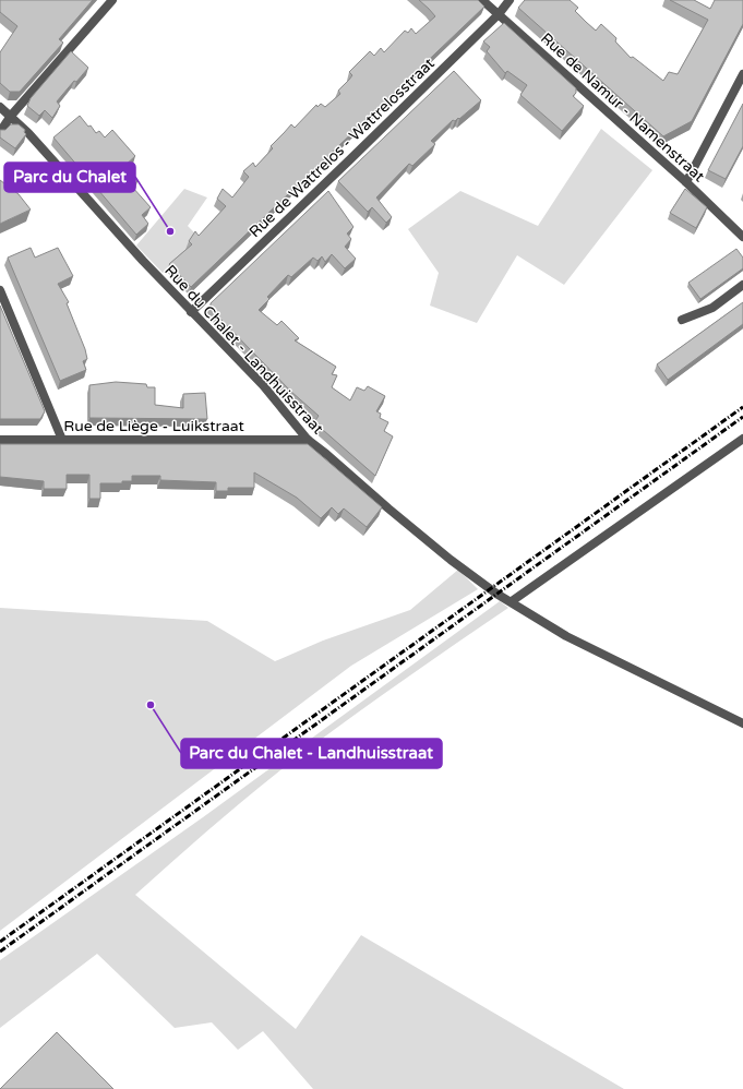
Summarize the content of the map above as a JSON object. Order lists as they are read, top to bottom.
{
  "streets": {
    "street": [
      "Rue de Namur - Namenstraat",
      "Rue de Wattrelos - Wattrelosstraat",
      "Rue du Chalet - Landhuisstraat",
      "Rue de Liège - Luikstraat"
    ]
  },
  "crossings": [
    ["Rue de Namur - Namenstraat", "Rue de Wattrelos - Wattrelosstraat"],
    ["Rue de Wattrelos - Wattrelosstraat", "Rue du Chalet - Landhuisstraat"],
    ["Rue du Chalet - Landhuisstraat", "Rue de Liège - Luikstraat"]
  ],
  "places": ["Parc du Chalet", "Parc du Chalet - Landhuisstraat"]
}
